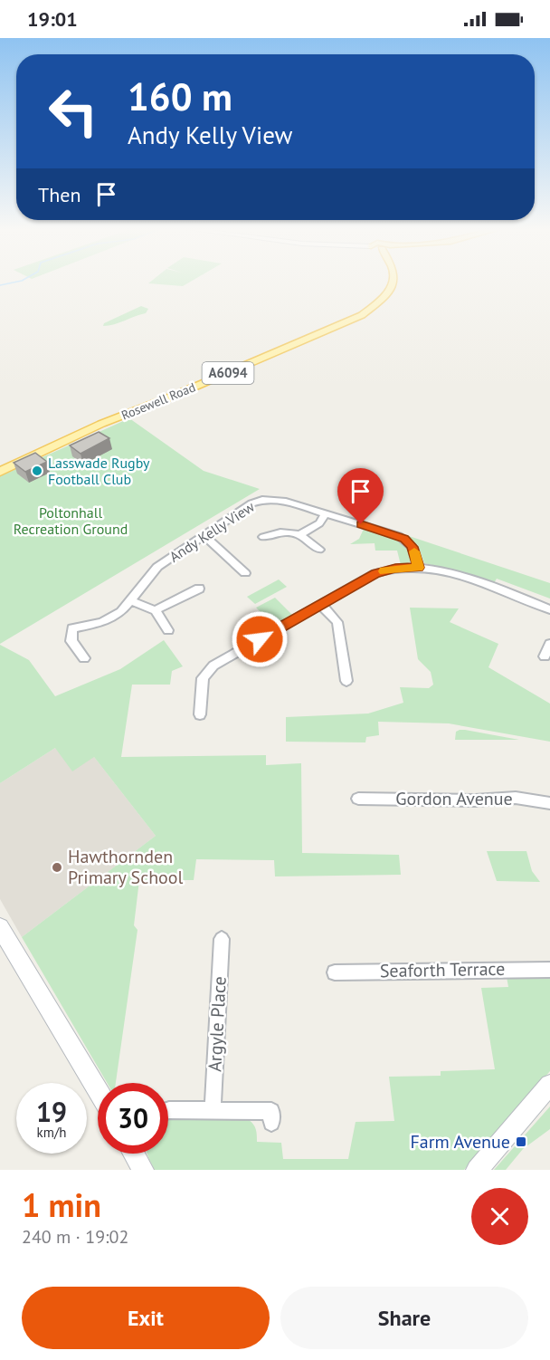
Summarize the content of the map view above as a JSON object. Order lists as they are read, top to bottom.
{
  "streets": {
    "main road": ["A6094", "Rosewell Road"],
    "street": [
      "Andy Kelly View",
      "Gordon Avenue",
      "Seaforth Terrace",
      "Argyle Place"
    ]
  },
  "parks": ["Poltonhall Recreation Ground"],
  "places": {
    "other": ["Lasswade Rugby Football Club", "Hawthornden Primary School"],
    "transit": ["Farm Avenue"]
  },
  "page": {
    "status": "19:01",
    "turn": ["160 m", "Andy Kelly View"],
    "then": "Then",
    "speed": "19 km/h",
    "limit": "30",
    "heading": ["1 min", "240 m · 19:02"],
    "buttons": ["Exit", "Share"]
  }
}
